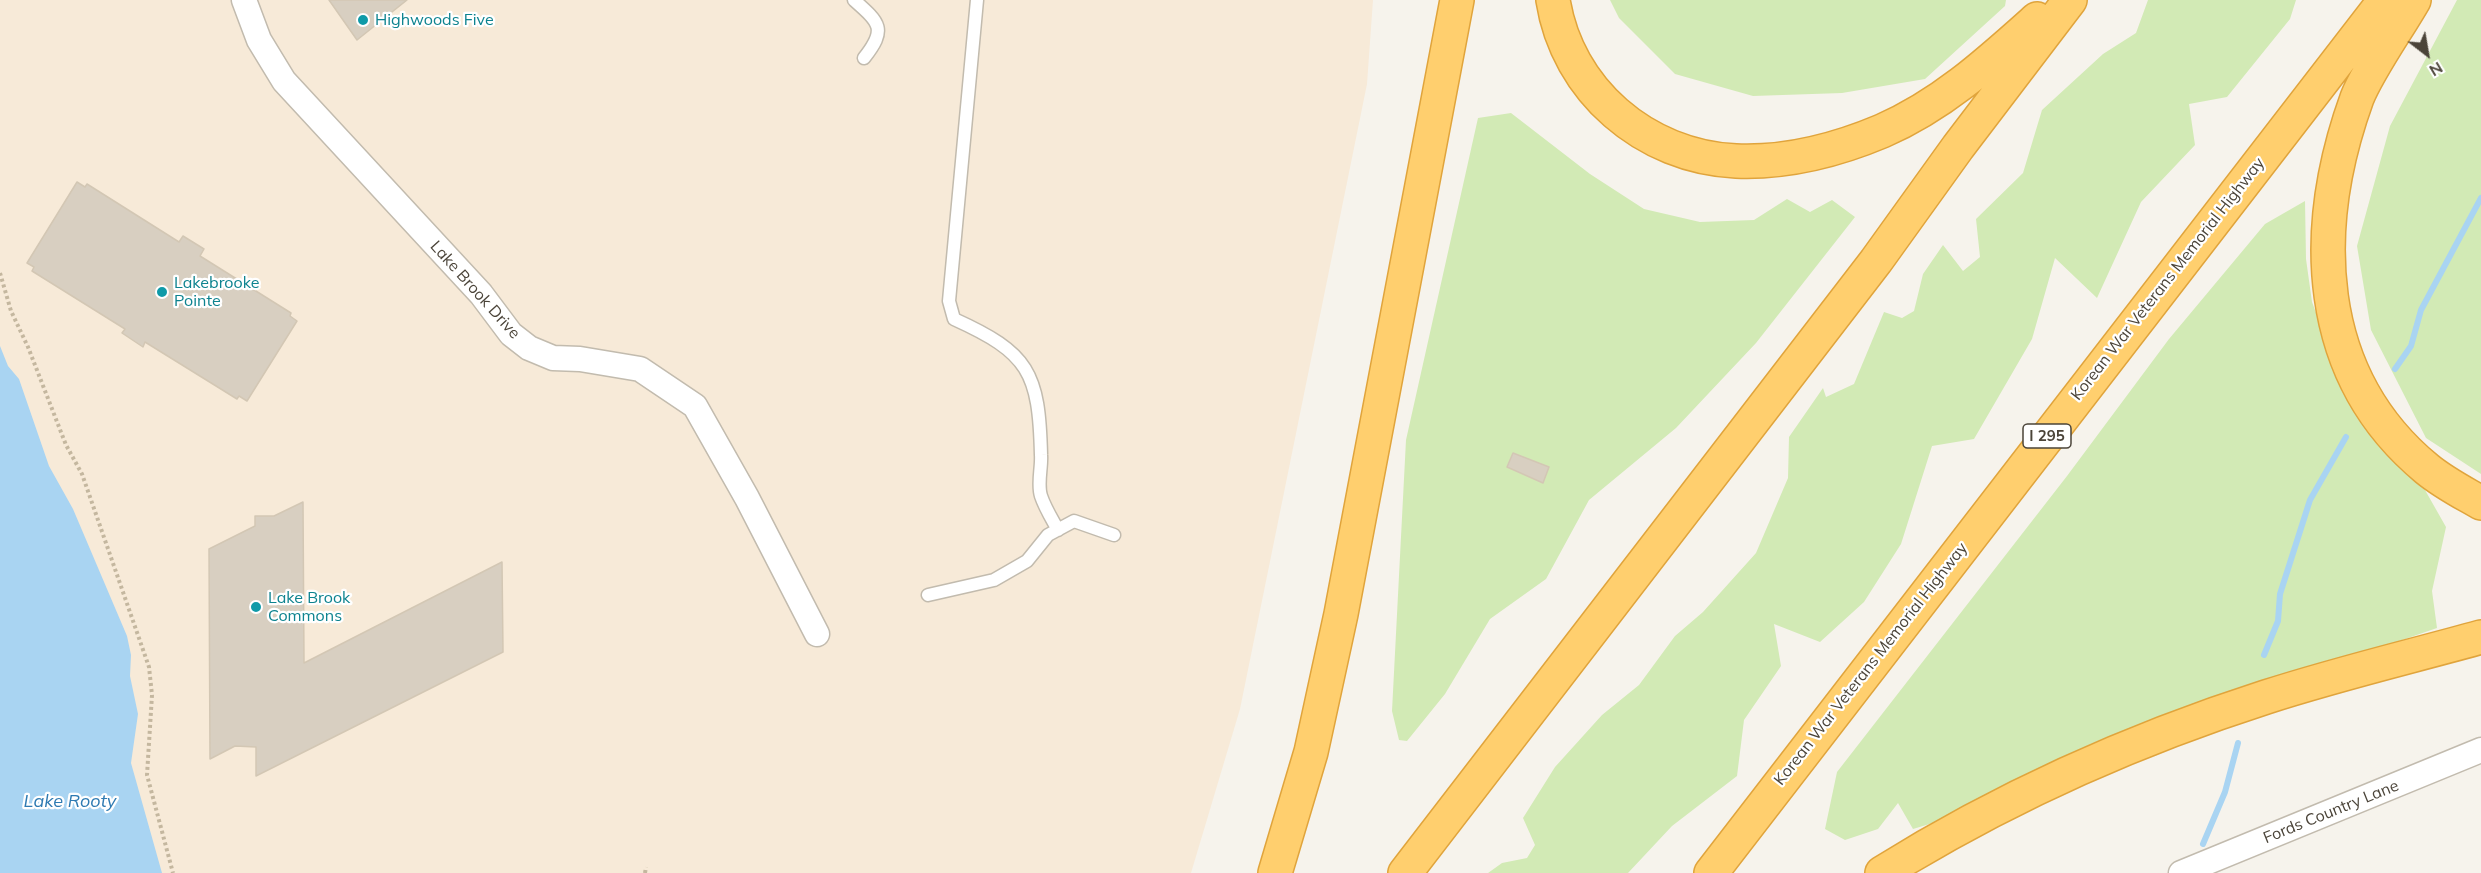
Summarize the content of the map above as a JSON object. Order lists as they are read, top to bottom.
{
  "streets": {
    "highway": ["Korean War Veterans Memorial Highway", "I 295"],
    "street": ["Lake Brook Drive", "Fords Country Lane"]
  },
  "water": ["Lake Rooty"],
  "places": ["Highwoods Five", "Lakebrooke Pointe", "Lake Brook Commons"],
  "north": "bottom right"
}
